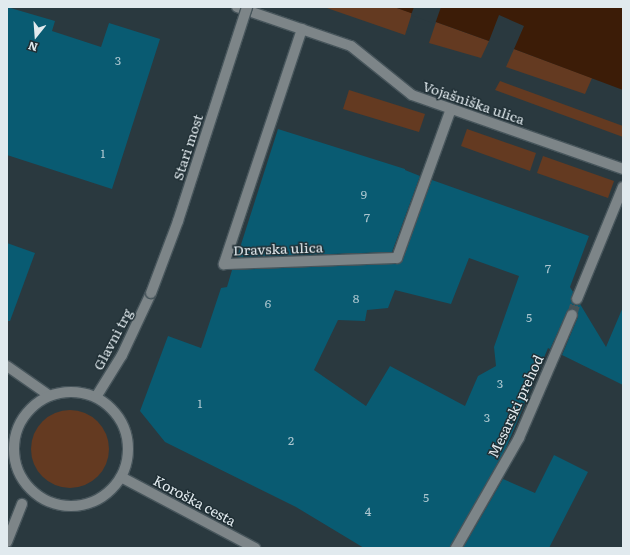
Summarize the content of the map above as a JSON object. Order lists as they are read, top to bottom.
{
  "streets": {
    "street": [
      "Vojašniška ulica",
      "Stari most",
      "Dravska ulica",
      "Glavni trg",
      "Mesarski prehod",
      "Koroška cesta"
    ]
  },
  "crossings": [
    ["Vojašniška ulica", "Dravska ulica"],
    ["Stari most", "Glavni trg"],
    ["Glavni trg", "Koroška cesta"]
  ],
  "house_numbers": [
    "3",
    "1",
    "9",
    "7",
    "7",
    "8",
    "6",
    "5",
    "3",
    "1",
    "3",
    "2",
    "5",
    "4"
  ],
  "north": "bottom"
}
